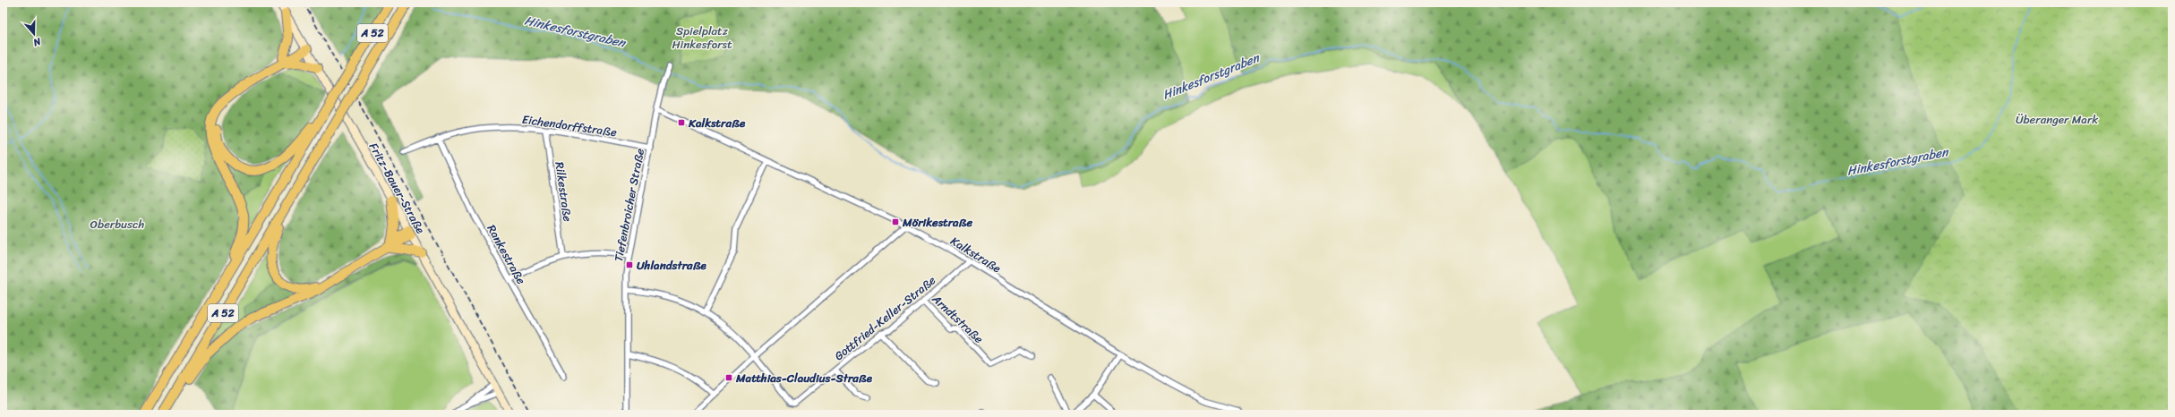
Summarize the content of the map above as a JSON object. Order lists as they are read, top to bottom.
{
  "streets": {
    "highway": ["A 52"],
    "main road": ["Fritz-Bauer-Straße"],
    "street": [
      "Eichendorffstraße",
      "Rilkestraße",
      "Tiefenbroicher Straße",
      "Rankestraße",
      "Kalkstraße",
      "Gottfried-Keller-Straße",
      "Arndtstraße"
    ]
  },
  "crossings": [
    ["Eichendorffstraße", "Rilkestraße"],
    ["Eichendorffstraße", "Tiefenbroicher Straße"],
    ["Eichendorffstraße", "Rankestraße"],
    ["Tiefenbroicher Straße", "Kalkstraße"],
    ["Kalkstraße", "Gottfried-Keller-Straße"],
    ["Gottfried-Keller-Straße", "Arndtstraße"]
  ],
  "water": ["Hinkesforstgraben"],
  "parks": ["Spielplatz Hinkesforst", "Überanger Mark", "Oberbusch"],
  "places": {
    "transit": [
      "Kalkstraße",
      "Mörikestraße",
      "Uhlandstraße",
      "Matthias-Claudius-Straße"
    ]
  },
  "north": "bottom"
}
